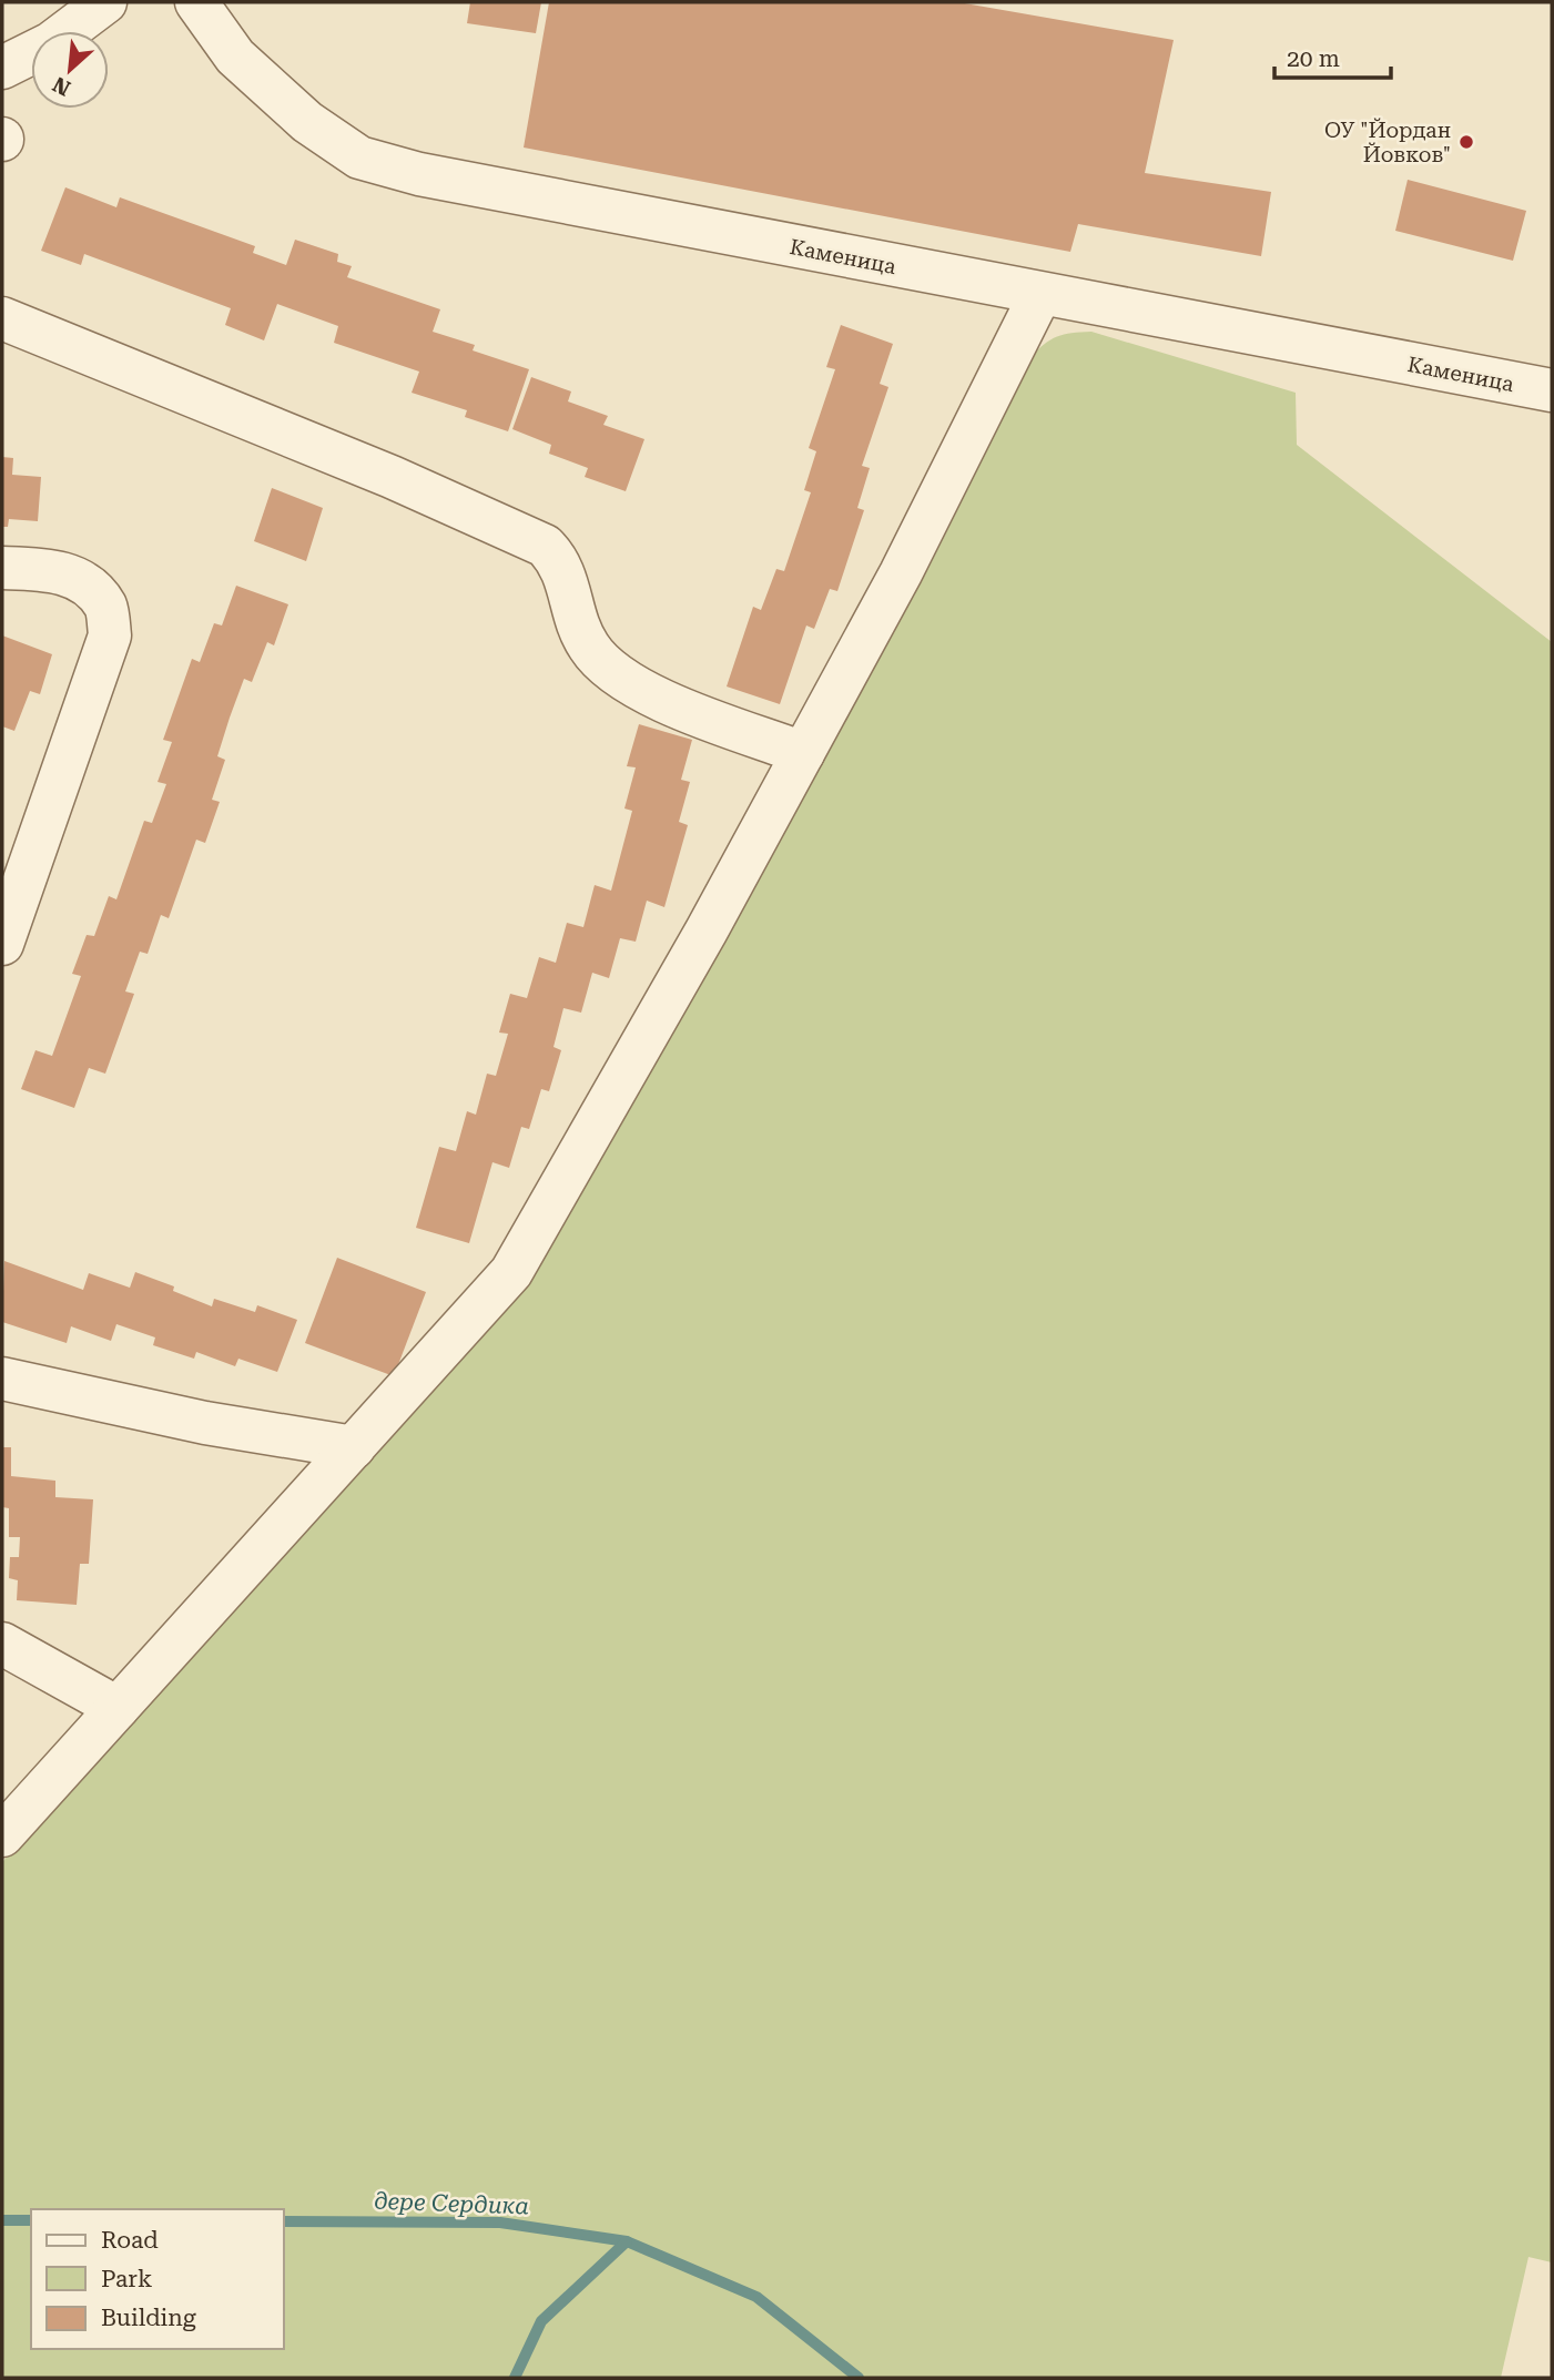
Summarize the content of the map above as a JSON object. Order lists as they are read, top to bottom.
{
  "streets": {
    "street": ["Каменица"]
  },
  "water": ["дере Сердика"],
  "places": ["ОУ \"Йордан Йовков\""],
  "legend": ["Road", "Park", "Building"],
  "scale_bar": "20 m",
  "north": "bottom left"
}
